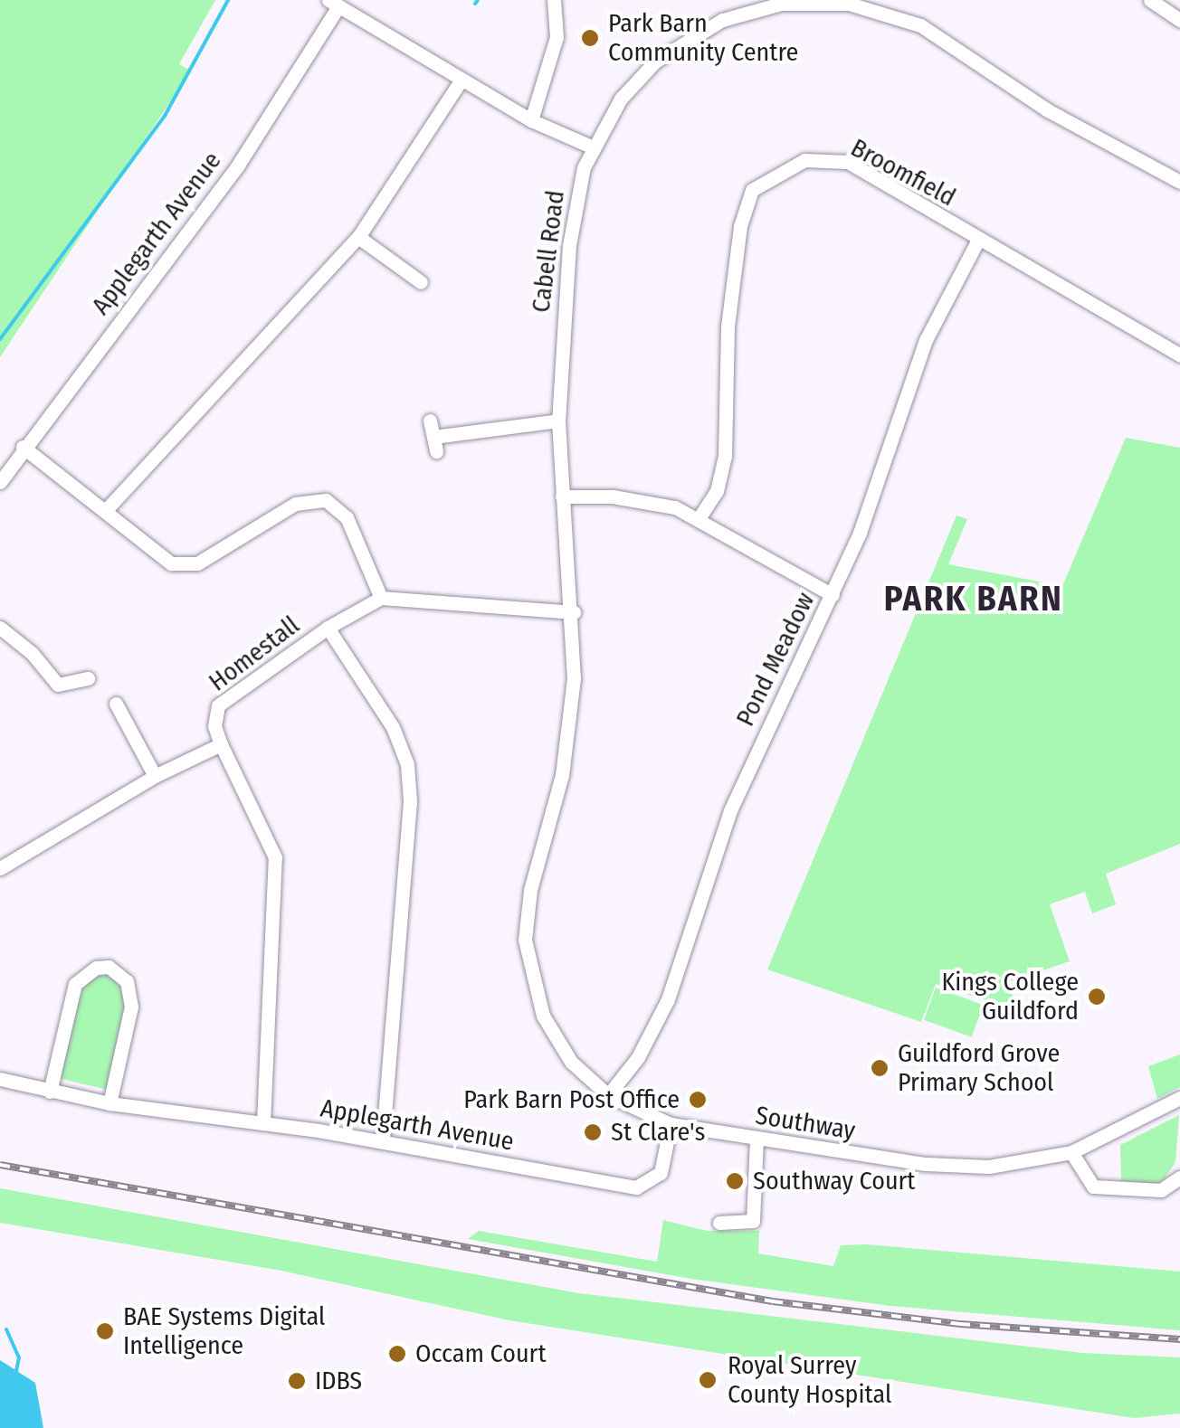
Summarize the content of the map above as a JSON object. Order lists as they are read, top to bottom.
{
  "streets": {
    "street": [
      "Broomfield",
      "Applegarth Avenue",
      "Cabell Road",
      "Homestall",
      "Pond Meadow",
      "Southway"
    ]
  },
  "crossings": [
    ["Broomfield", "Pond Meadow"],
    ["Applegarth Avenue", "Homestall"],
    ["Applegarth Avenue", "Southway"],
    ["Cabell Road", "Southway"],
    ["Pond Meadow", "Southway"]
  ],
  "districts": ["PARK BARN"],
  "places": [
    "Park Barn Community Centre",
    "Kings College Guildford",
    "Guildford Grove Primary School",
    "Park Barn Post Office",
    "St Clare's",
    "Southway Court",
    "BAE Systems Digital Intelligence",
    "Occam Court",
    "Royal Surrey County Hospital",
    "IDBS"
  ]
}
